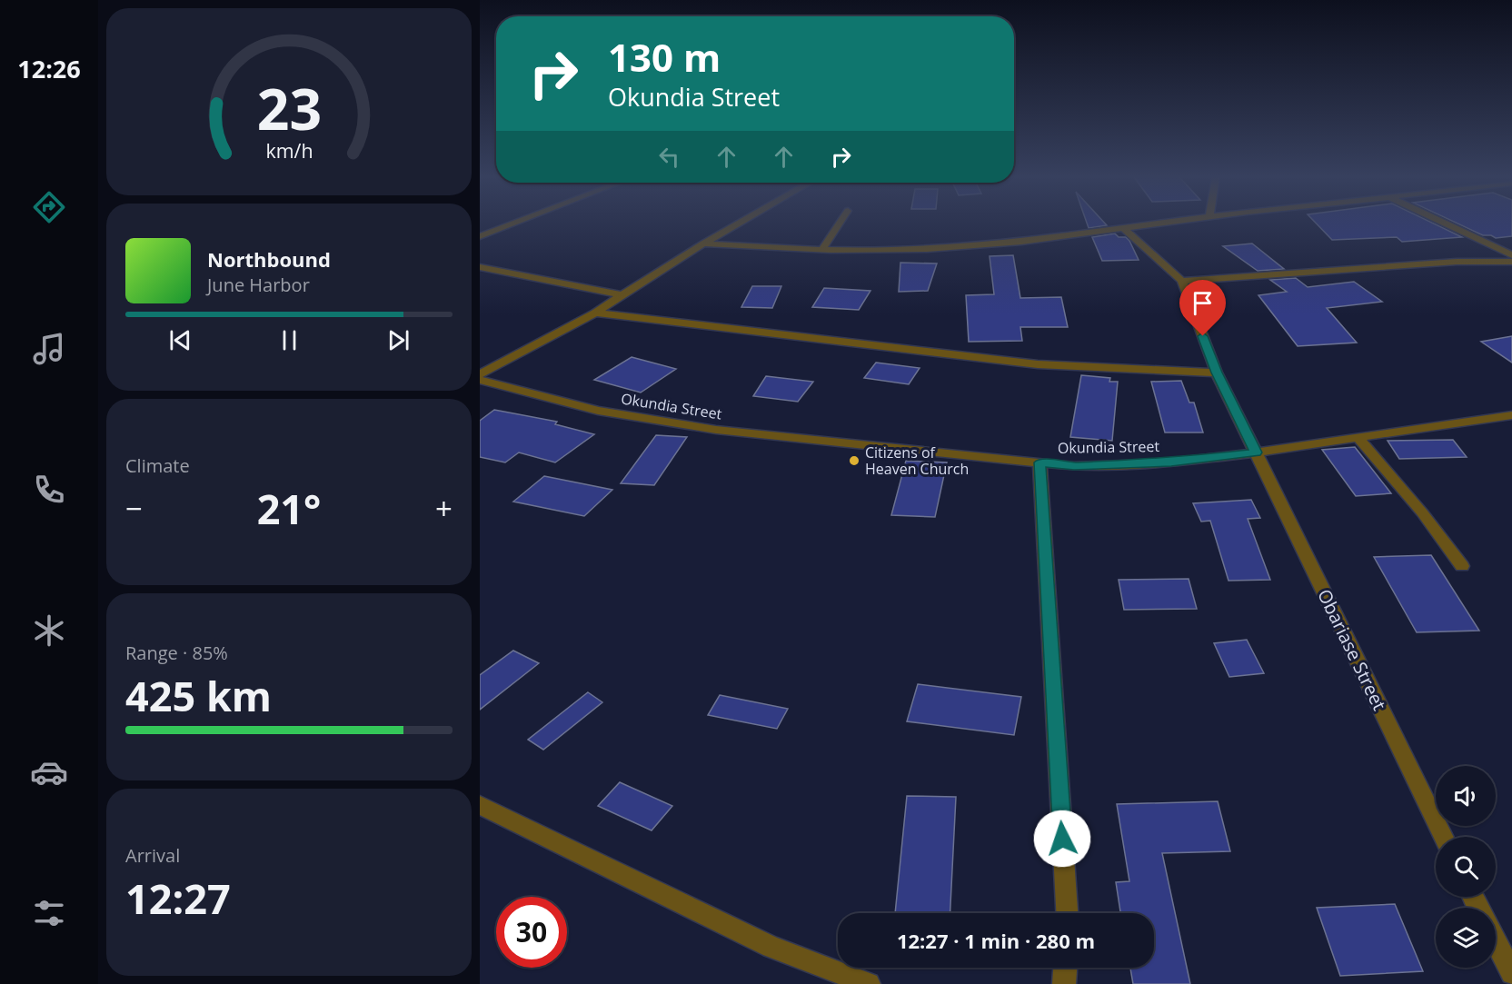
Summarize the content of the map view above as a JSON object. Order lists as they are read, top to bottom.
{
  "streets": {
    "street": ["Okundia Street", "Obariase Street"]
  },
  "crossings": [
    ["Okundia Street", "Obariase Street"]
  ],
  "places": ["Citizens of Heaven Church"],
  "page": {
    "tabs": "12:26",
    "turn": ["130 m", "Okundia Street"],
    "song": ["Northbound", "June Harbor"],
    "tile": [
      "Climate",
      ["Range · 85%", "425 km"],
      ["Arrival", "12:27"]
    ],
    "heat": ["−", "21°", "+"],
    "limit": "30",
    "trip": "12:27 · 1 min · 280 m",
    "gauge": ["23", "km/h"]
  }
}
